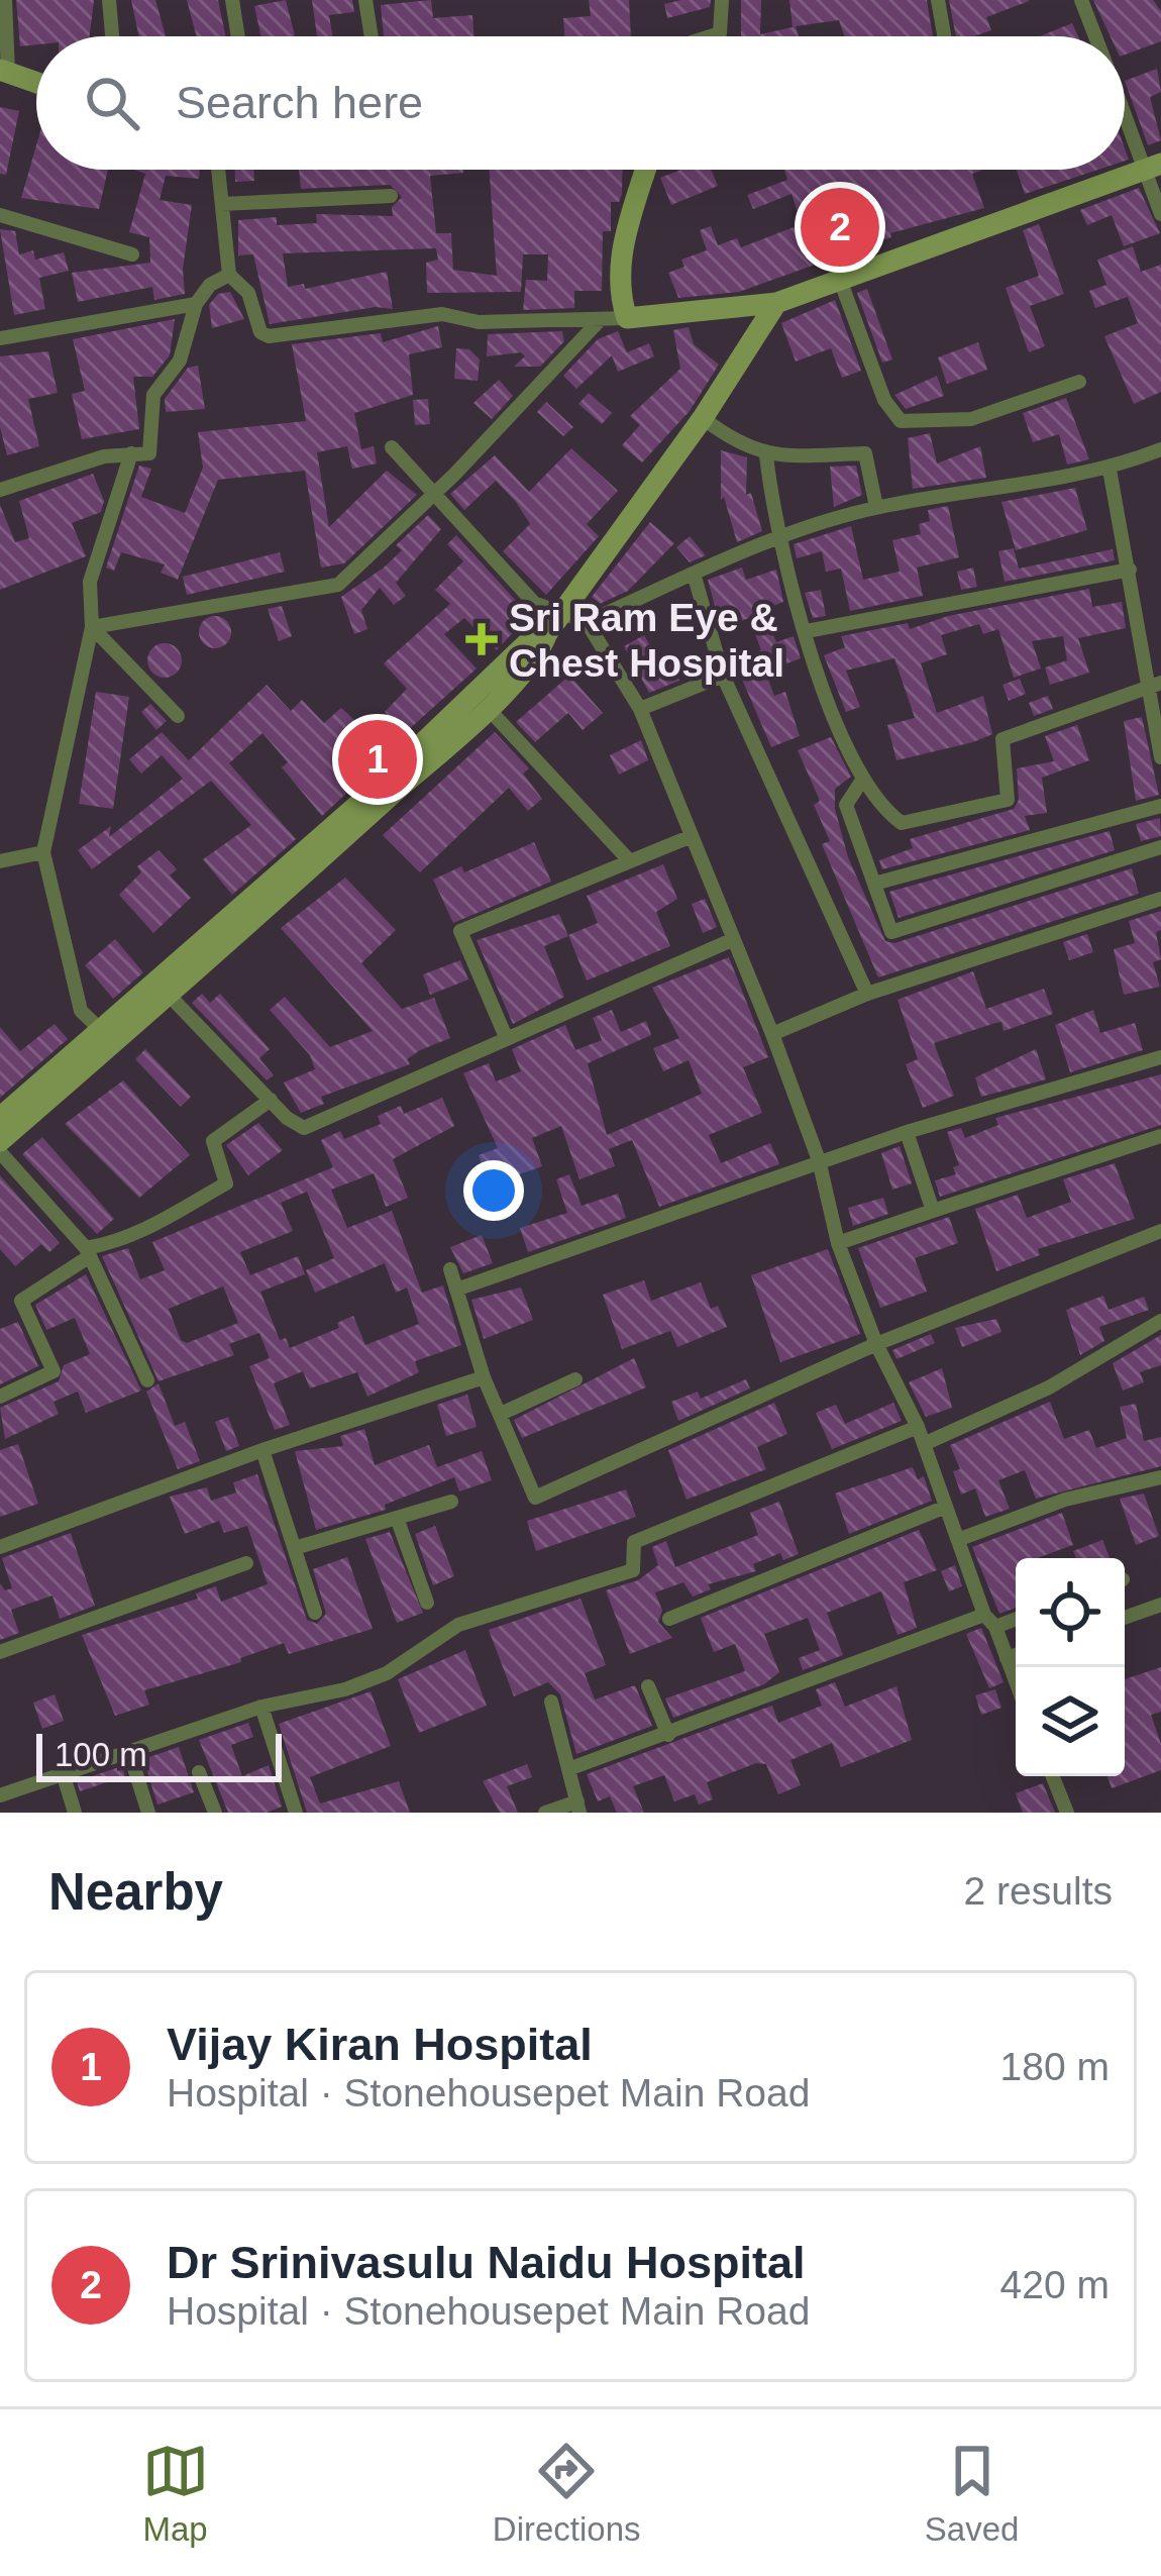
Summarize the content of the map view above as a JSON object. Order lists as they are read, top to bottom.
{
  "places": {
    "health": ["Sri Ram Eye & Chest Hospital"]
  },
  "scale_bar": "100 m",
  "page": {
    "search": "Search here",
    "pins": ["2", "1"],
    "scale": "100 m",
    "heading": ["Nearby", "2 results"],
    "list": [
      {
        "mark": "1",
        "name": "Vijay Kiran Hospital",
        "note": "Hospital · Stonehousepet Main Road",
        "value": "180 m"
      },
      {
        "mark": "2",
        "name": "Dr Srinivasulu Naidu Hospital",
        "note": "Hospital · Stonehousepet Main Road",
        "value": "420 m"
      }
    ],
    "nav": ["Map", "Directions", "Saved"]
  }
}
